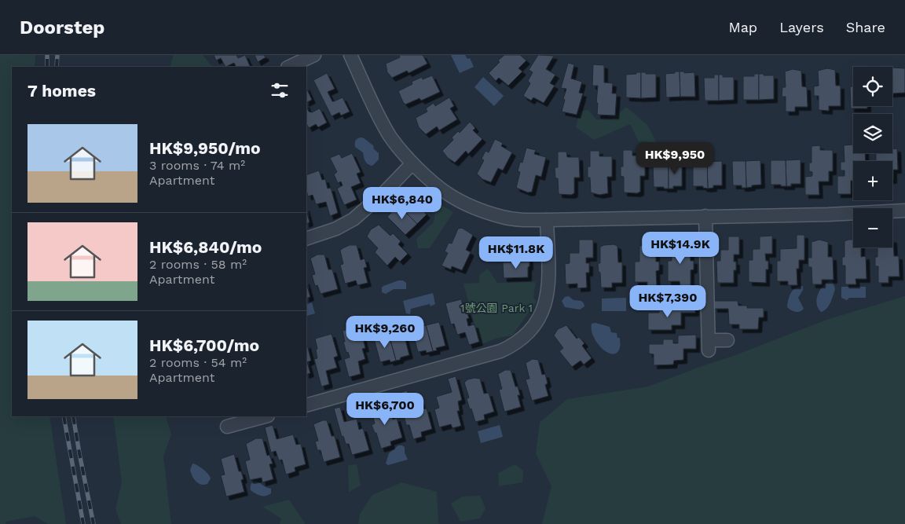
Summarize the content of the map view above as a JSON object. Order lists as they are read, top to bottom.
{
  "parks": ["1號公園 Park 1"],
  "page": {
    "header": "Doorstep",
    "nav": ["Map", "Layers", "Share"],
    "map_buttons": ["+", "−"],
    "heading": "7 homes",
    "list": [
      {
        "name": "HK$9,950/mo",
        "note": "3 rooms · 74 m² · Apartment"
      },
      {
        "name": "HK$6,840/mo",
        "note": "2 rooms · 58 m² · Apartment"
      },
      {
        "name": "HK$6,700/mo",
        "note": "2 rooms · 54 m² · Apartment"
      }
    ],
    "price": [
      "HK$9,950",
      "HK$6,840",
      "HK$14.9K",
      "HK$11.8K",
      "HK$7,390",
      "HK$9,260",
      "HK$6,700"
    ]
  }
}
